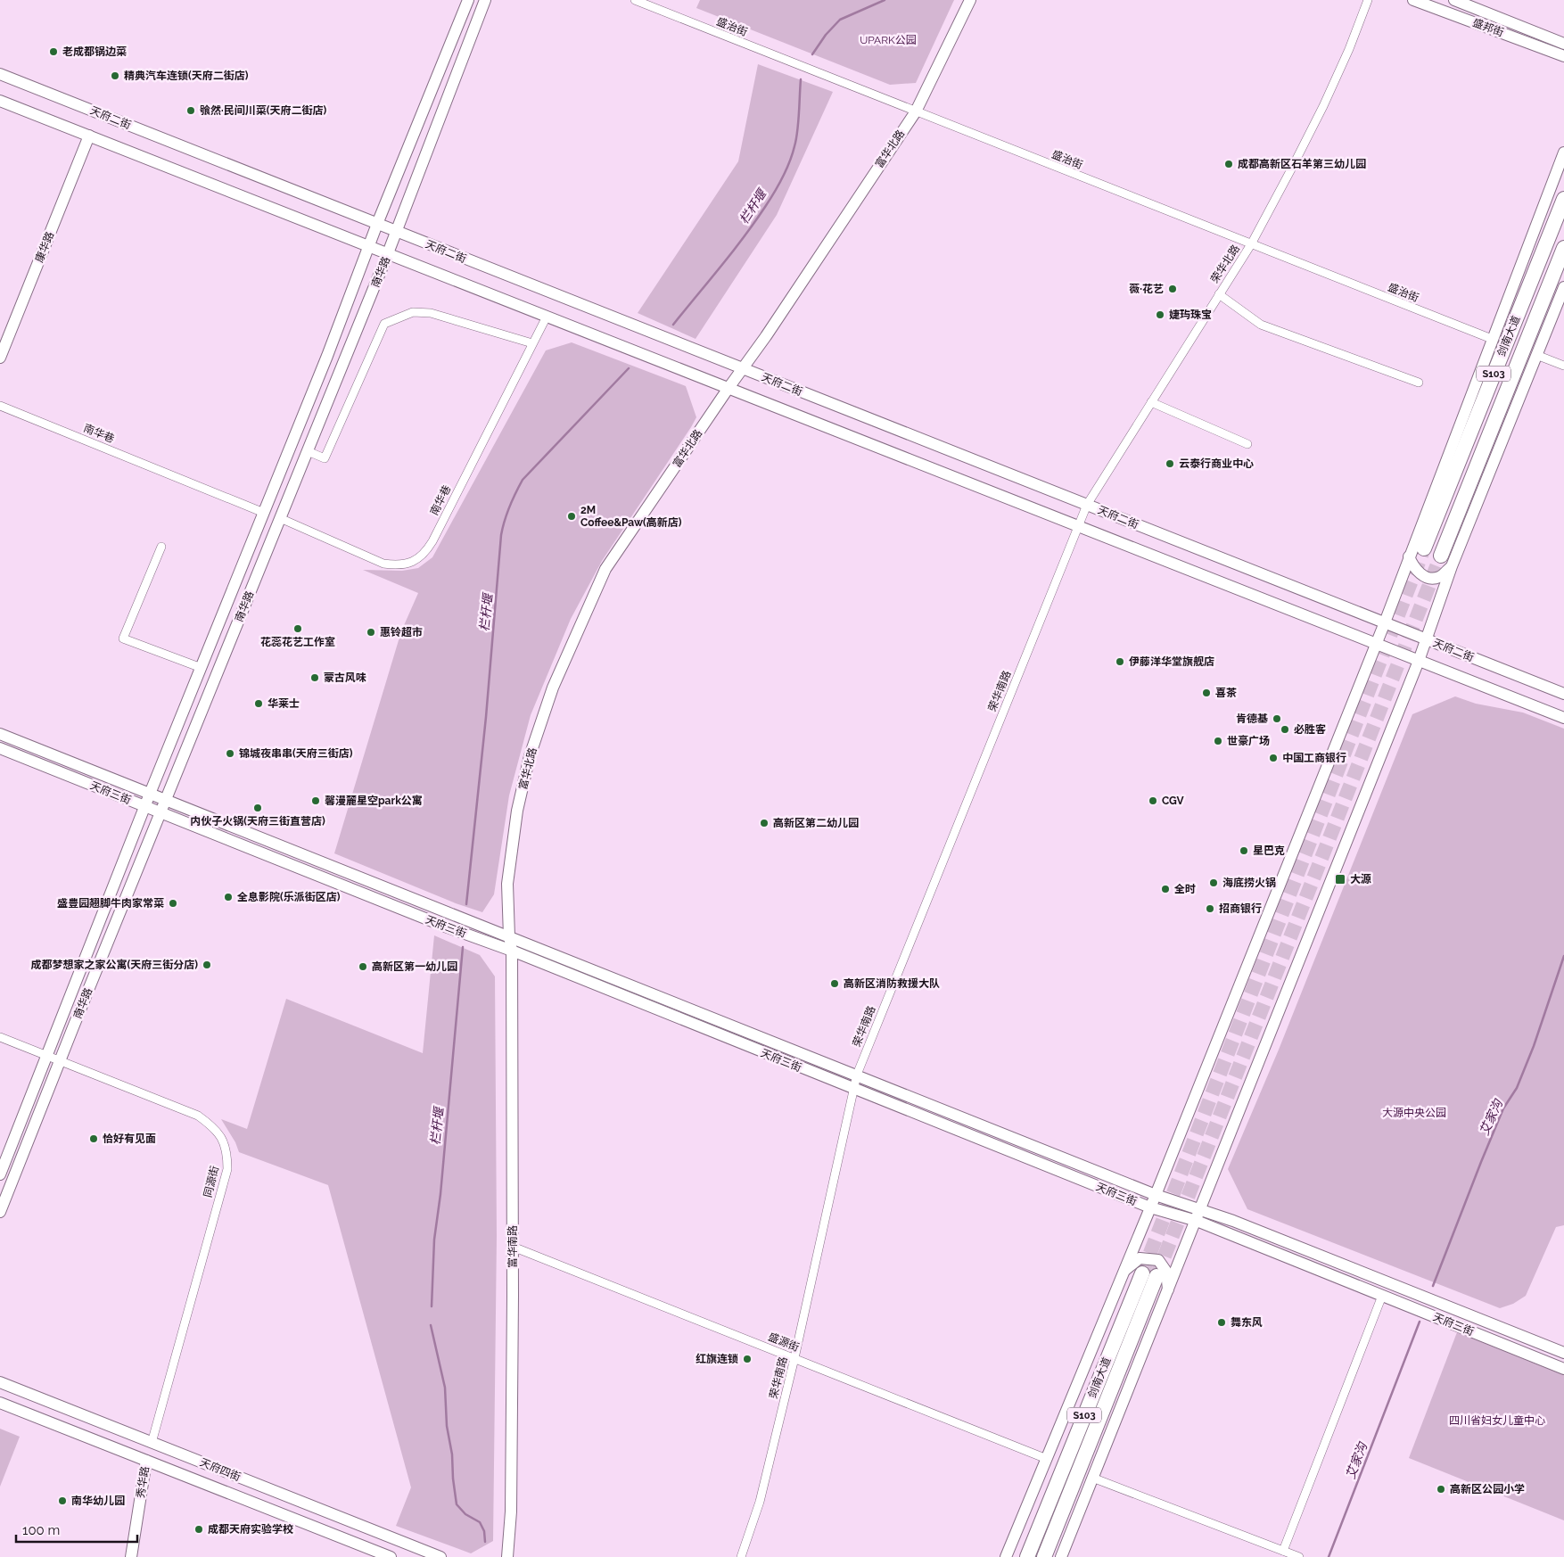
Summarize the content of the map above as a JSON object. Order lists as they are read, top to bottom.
{
  "streets": {
    "highway": ["剑南大道", "S103"],
    "main road": [
      "盛邦街",
      "天府二街",
      "富华北路",
      "康华路",
      "南华路",
      "天府三街",
      "富华南路",
      "天府四街",
      "秀华路"
    ],
    "street": [
      "盛治街",
      "荣华北路",
      "南华巷",
      "荣华南路",
      "同源街",
      "盛源街"
    ]
  },
  "crossings": [
    ["盛治街", "富华北路"],
    ["盛治街", "荣华北路"],
    ["天府二街", "富华北路"],
    ["天府二街", "康华路"],
    ["天府二街", "荣华北路"],
    ["天府二街", "南华路"],
    ["天府二街", "南华巷"],
    ["天府二街", "荣华南路"],
    ["富华北路", "天府三街"],
    ["富华北路", "富华南路"],
    ["荣华北路", "荣华南路"],
    ["南华路", "南华巷"],
    ["南华路", "天府三街"],
    ["南华路", "同源街"],
    ["荣华南路", "天府三街"],
    ["荣华南路", "盛源街"],
    ["天府三街", "富华南路"],
    ["同源街", "天府四街"],
    ["富华南路", "盛源街"],
    ["天府四街", "秀华路"]
  ],
  "water": ["栏杆堰", "艾家沟"],
  "parks": ["UPARK公园", "大源中央公园", "四川省妇女儿童中心"],
  "places": {
    "other": [
      "老成都锅边菜",
      "精典汽车连锁(天府二街店)",
      "飸然·民间川菜(天府二街店)",
      "成都高新区石羊第三幼儿园",
      "薇·花艺",
      "婕玙珠宝",
      "云泰行商业中心",
      "2M Coffee&Paw(高新店)",
      "花蕊花艺工作室",
      "惠铃超市",
      "伊藤洋华堂旗舰店",
      "蒙古风味",
      "喜茶",
      "华莱士",
      "肯德基",
      "必胜客",
      "世豪广场",
      "锦城夜串串(天府三街店)",
      "中国工商银行",
      "馨漫麓星空park公寓",
      "CGV",
      "内伙子火锅(天府三街直营店)",
      "高新区第二幼儿园",
      "星巴克",
      "海底捞火锅",
      "全时",
      "全息影院(乐派街区店)",
      "盛豊园翘脚牛肉家常菜",
      "招商银行",
      "成都梦想家之家公寓(天府三街分店)",
      "高新区第一幼儿园",
      "高新区消防救援大队",
      "恰好有见面",
      "舞东风",
      "红旗连锁",
      "高新区公园小学",
      "南华幼儿园",
      "成都天府实验学校"
    ],
    "transit": ["大源"]
  },
  "scale_bar": "100 m"
}
